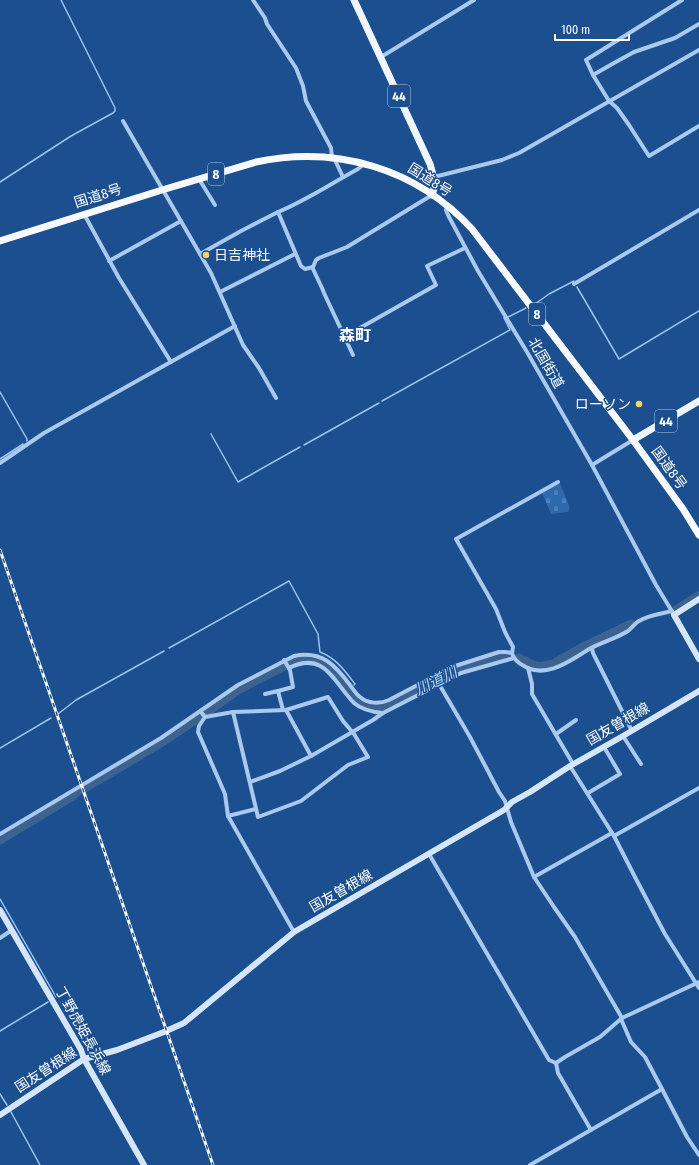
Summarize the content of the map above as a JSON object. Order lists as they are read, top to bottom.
{
  "streets": {
    "highway": ["8", "国道8号"],
    "main road": ["44", "国友曽根線", "丁野虎姫長浜線"],
    "street": ["北国街道"]
  },
  "crossings": [
    ["44", "国道8号"],
    ["国道8号", "北国街道"],
    ["国友曽根線", "丁野虎姫長浜線"]
  ],
  "districts": ["森町"],
  "water": ["川道川"],
  "places": ["日吉神社", "ローソン"],
  "scale_bar": "100 m"
}
